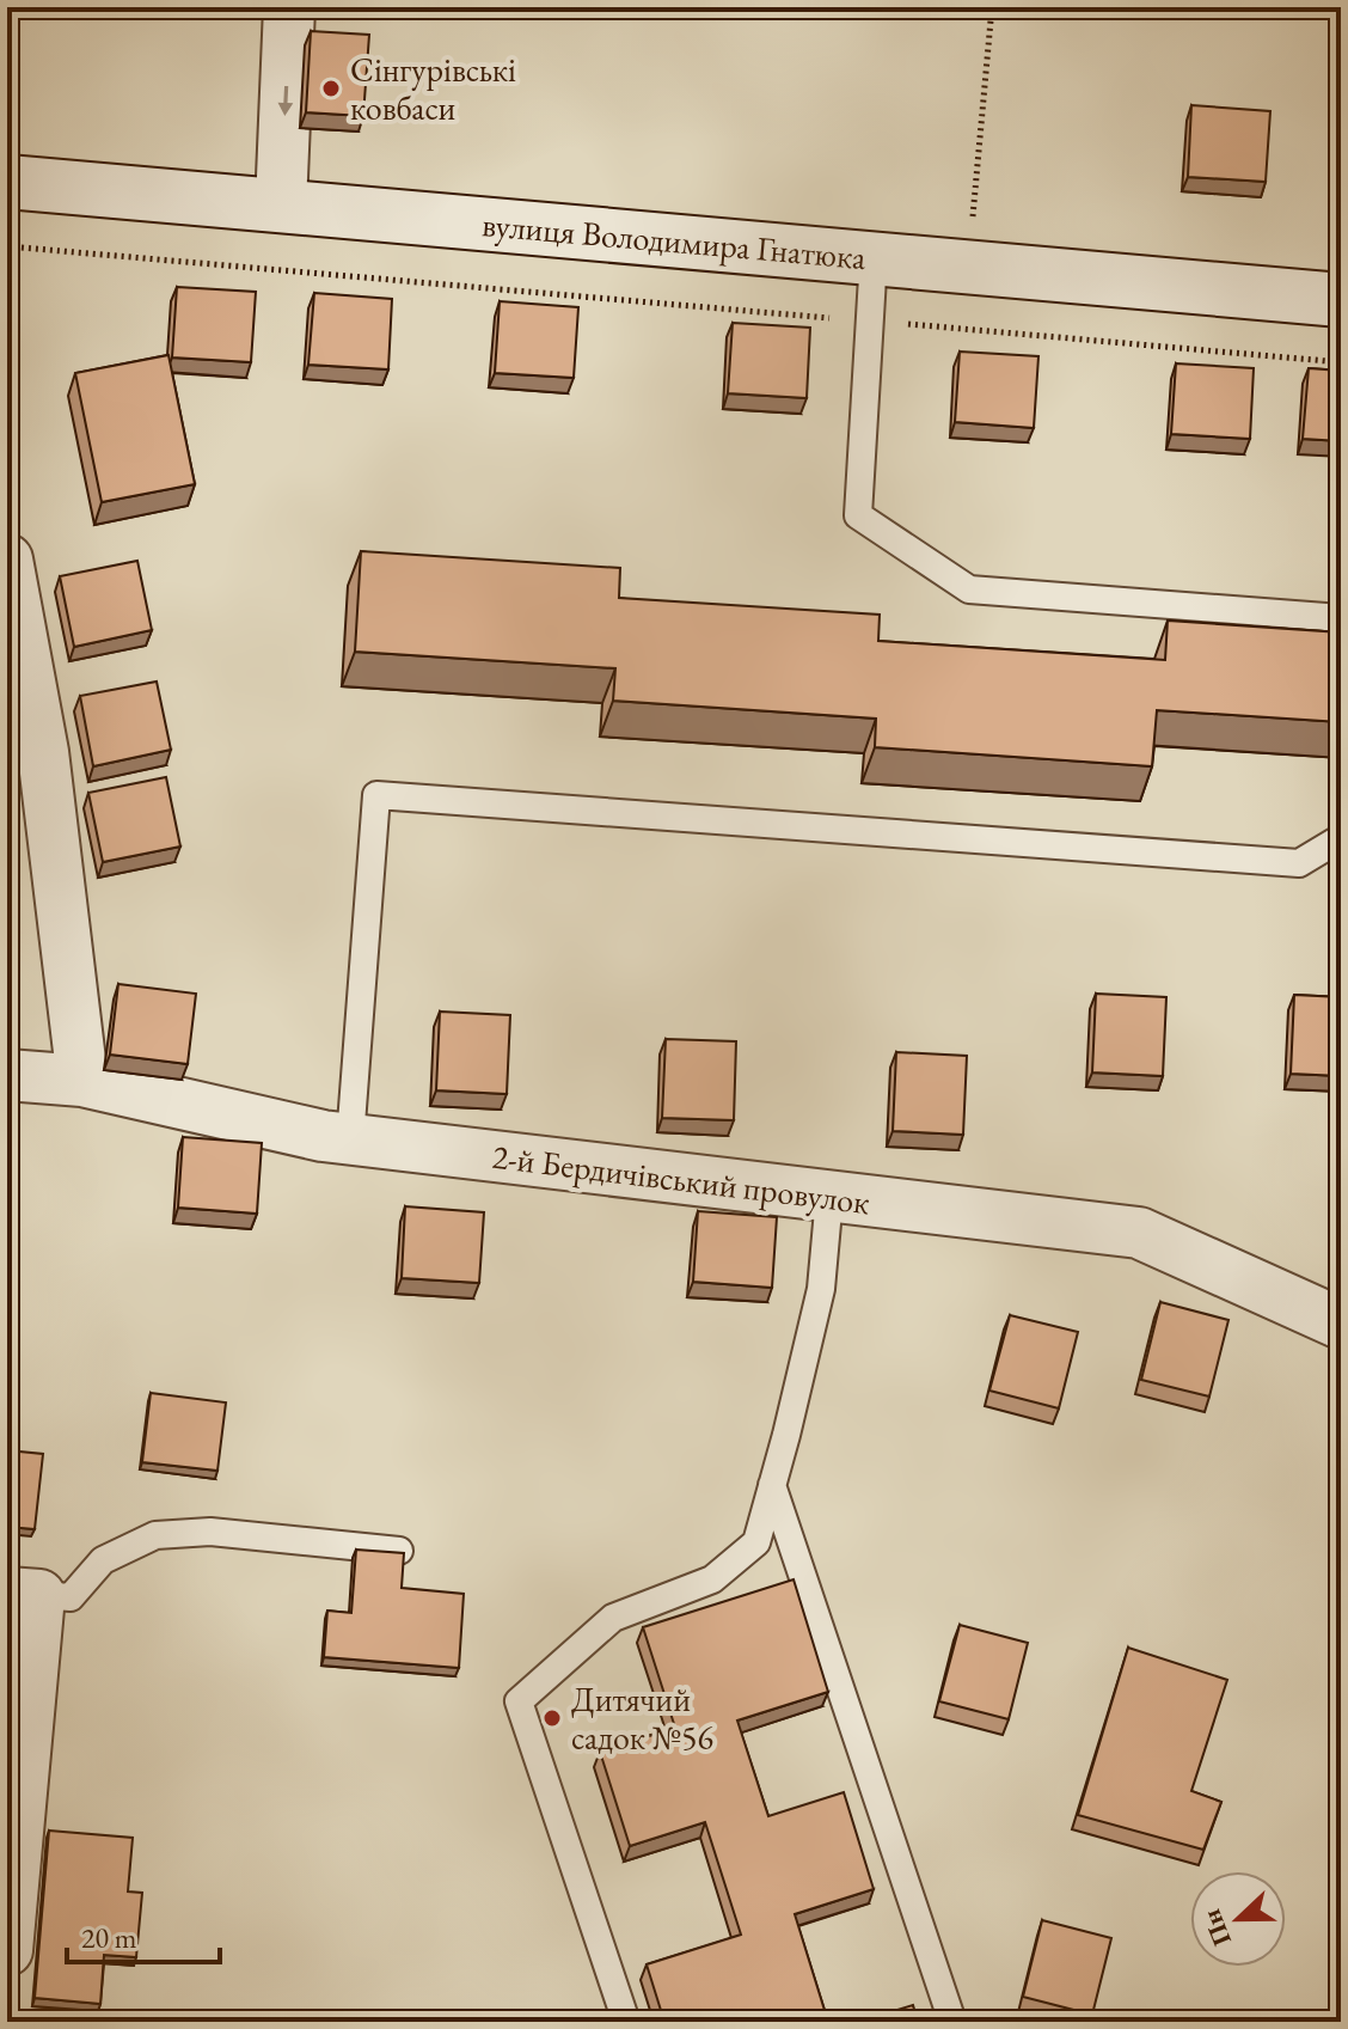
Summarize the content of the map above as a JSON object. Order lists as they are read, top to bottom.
{
  "streets": {
    "main road": ["вулиця Володимира Гнатюка"],
    "street": ["2-й Бердичівський провулок"]
  },
  "places": ["Сінгурівські ковбаси", "Дитячий садок №56"],
  "scale_bar": "20 m",
  "north": "left"
}
